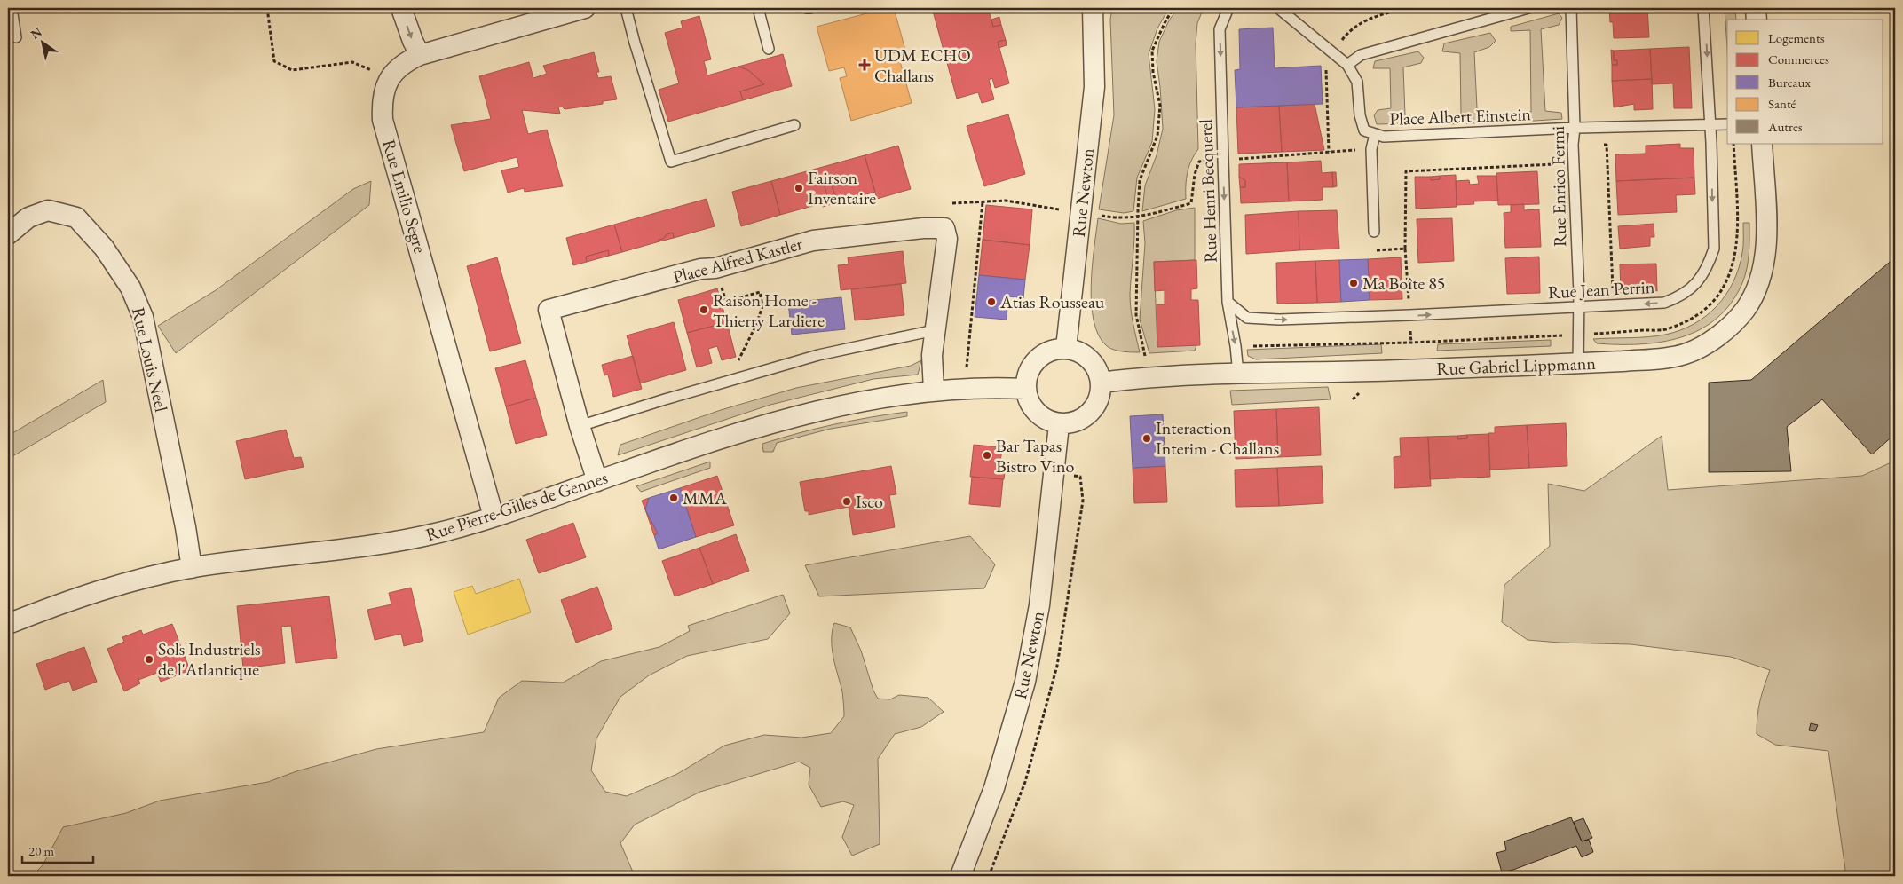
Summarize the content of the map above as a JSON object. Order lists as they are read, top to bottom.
{
  "streets": {
    "street": [
      "Rue Newton",
      "Rue Emilio Segre",
      "Place Alfred Kastler",
      "Rue Louis Neel",
      "Rue Gabriel Lippmann",
      "Rue Pierre-Gilles de Gennes"
    ],
    "lane": [
      "Place Albert Einstein",
      "Rue Enrico Fermi",
      "Rue Henri Becquerel",
      "Rue Jean Perrin"
    ]
  },
  "crossings": [
    ["Place Albert Einstein", "Rue Enrico Fermi"],
    ["Place Albert Einstein", "Rue Jean Perrin"],
    ["Rue Enrico Fermi", "Rue Jean Perrin"],
    ["Rue Enrico Fermi", "Rue Gabriel Lippmann"],
    ["Rue Henri Becquerel", "Rue Jean Perrin"],
    ["Rue Henri Becquerel", "Rue Gabriel Lippmann"],
    ["Rue Newton", "Rue Gabriel Lippmann"],
    ["Rue Newton", "Rue Pierre-Gilles de Gennes"],
    ["Rue Emilio Segre", "Rue Pierre-Gilles de Gennes"],
    ["Place Alfred Kastler", "Rue Pierre-Gilles de Gennes"],
    ["Rue Louis Neel", "Rue Pierre-Gilles de Gennes"],
    ["Rue Gabriel Lippmann", "Rue Pierre-Gilles de Gennes"]
  ],
  "one_way": ["Rue Henri Becquerel"],
  "places": {
    "health": ["UDM ECHO Challans"],
    "other": [
      "Fairson Inventaire",
      "Ma Boîte 85",
      "Atias Rousseau",
      "Raison Home - Thierry Lardiere",
      "Interaction Interim - Challans",
      "Bar Tapas Bistro Vino",
      "MMA",
      "Isco",
      "Sols Industriels de l'Atlantique"
    ]
  },
  "legend": [
    "Logements",
    "Commerces",
    "Bureaux",
    "Santé",
    "Autres"
  ],
  "scale_bar": "20 m",
  "north": "top left"
}
